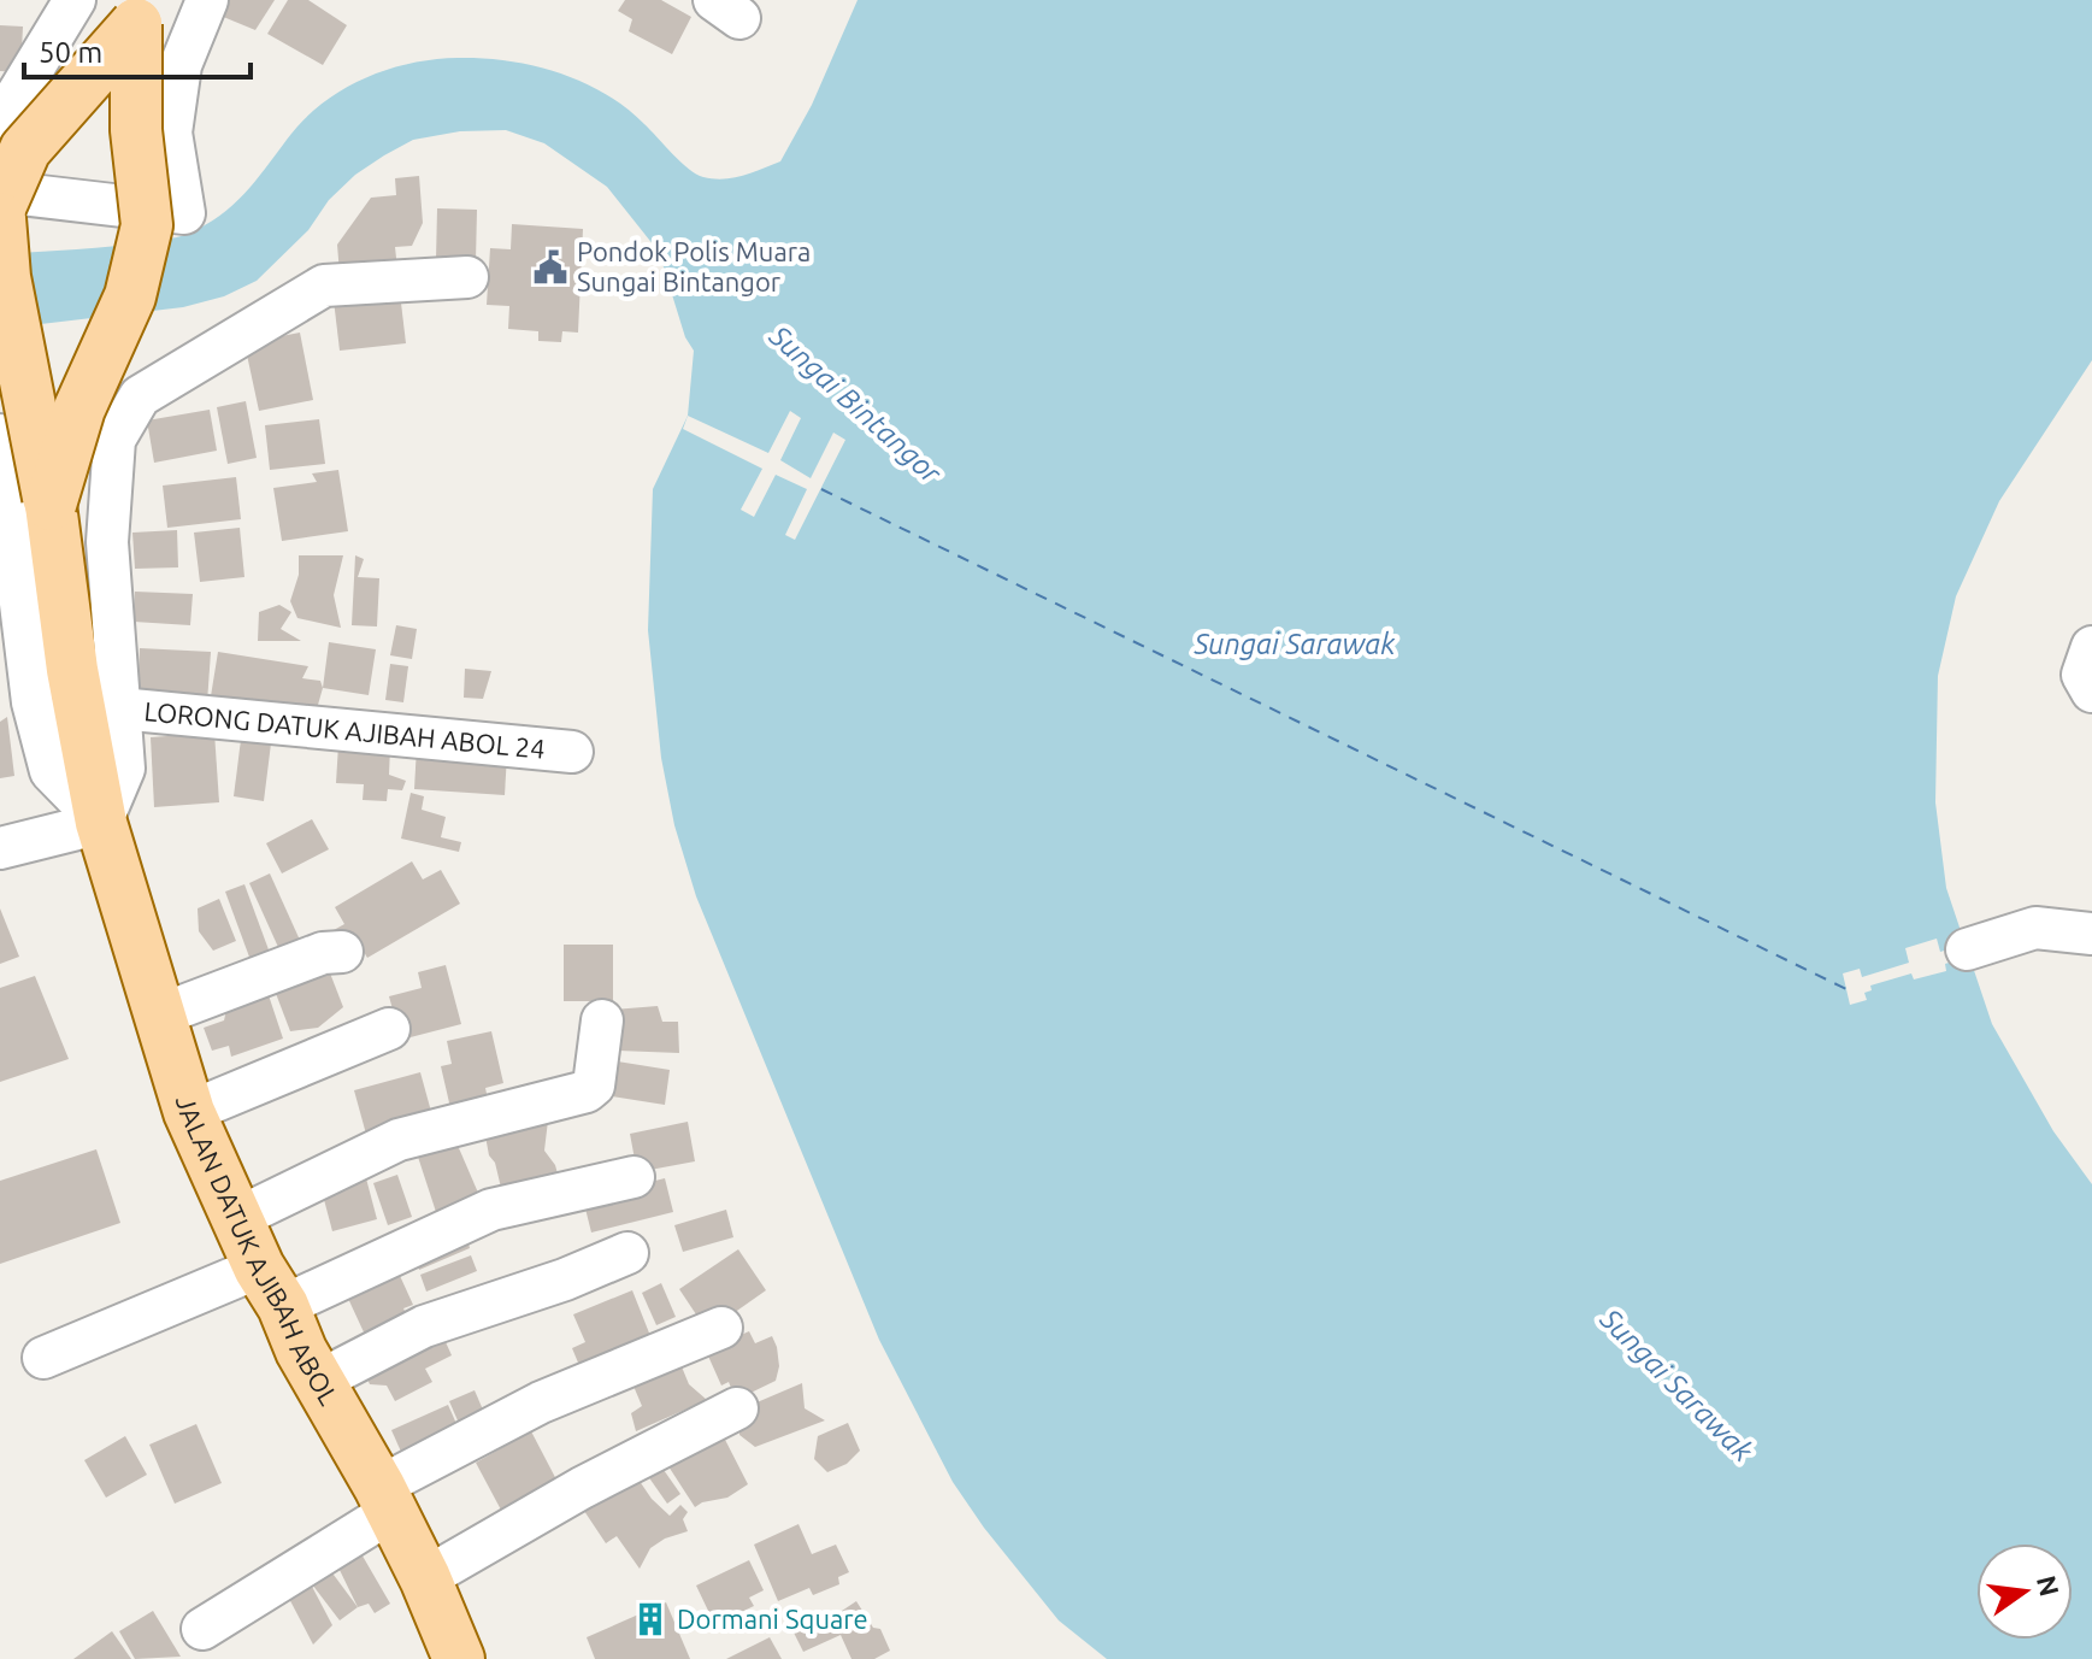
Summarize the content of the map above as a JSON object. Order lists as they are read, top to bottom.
{
  "streets": {
    "main road": ["JALAN DATUK AJIBAH ABOL"],
    "street": ["LORONG DATUK AJIBAH ABOL 24"]
  },
  "water": ["Sungai Bintangor", "Sungai Sarawak"],
  "places": {
    "public building": ["Pondok Polis Muara Sungai Bintangor"],
    "building": ["Dormani Square"]
  },
  "scale_bar": "50 m",
  "north": "right"
}
